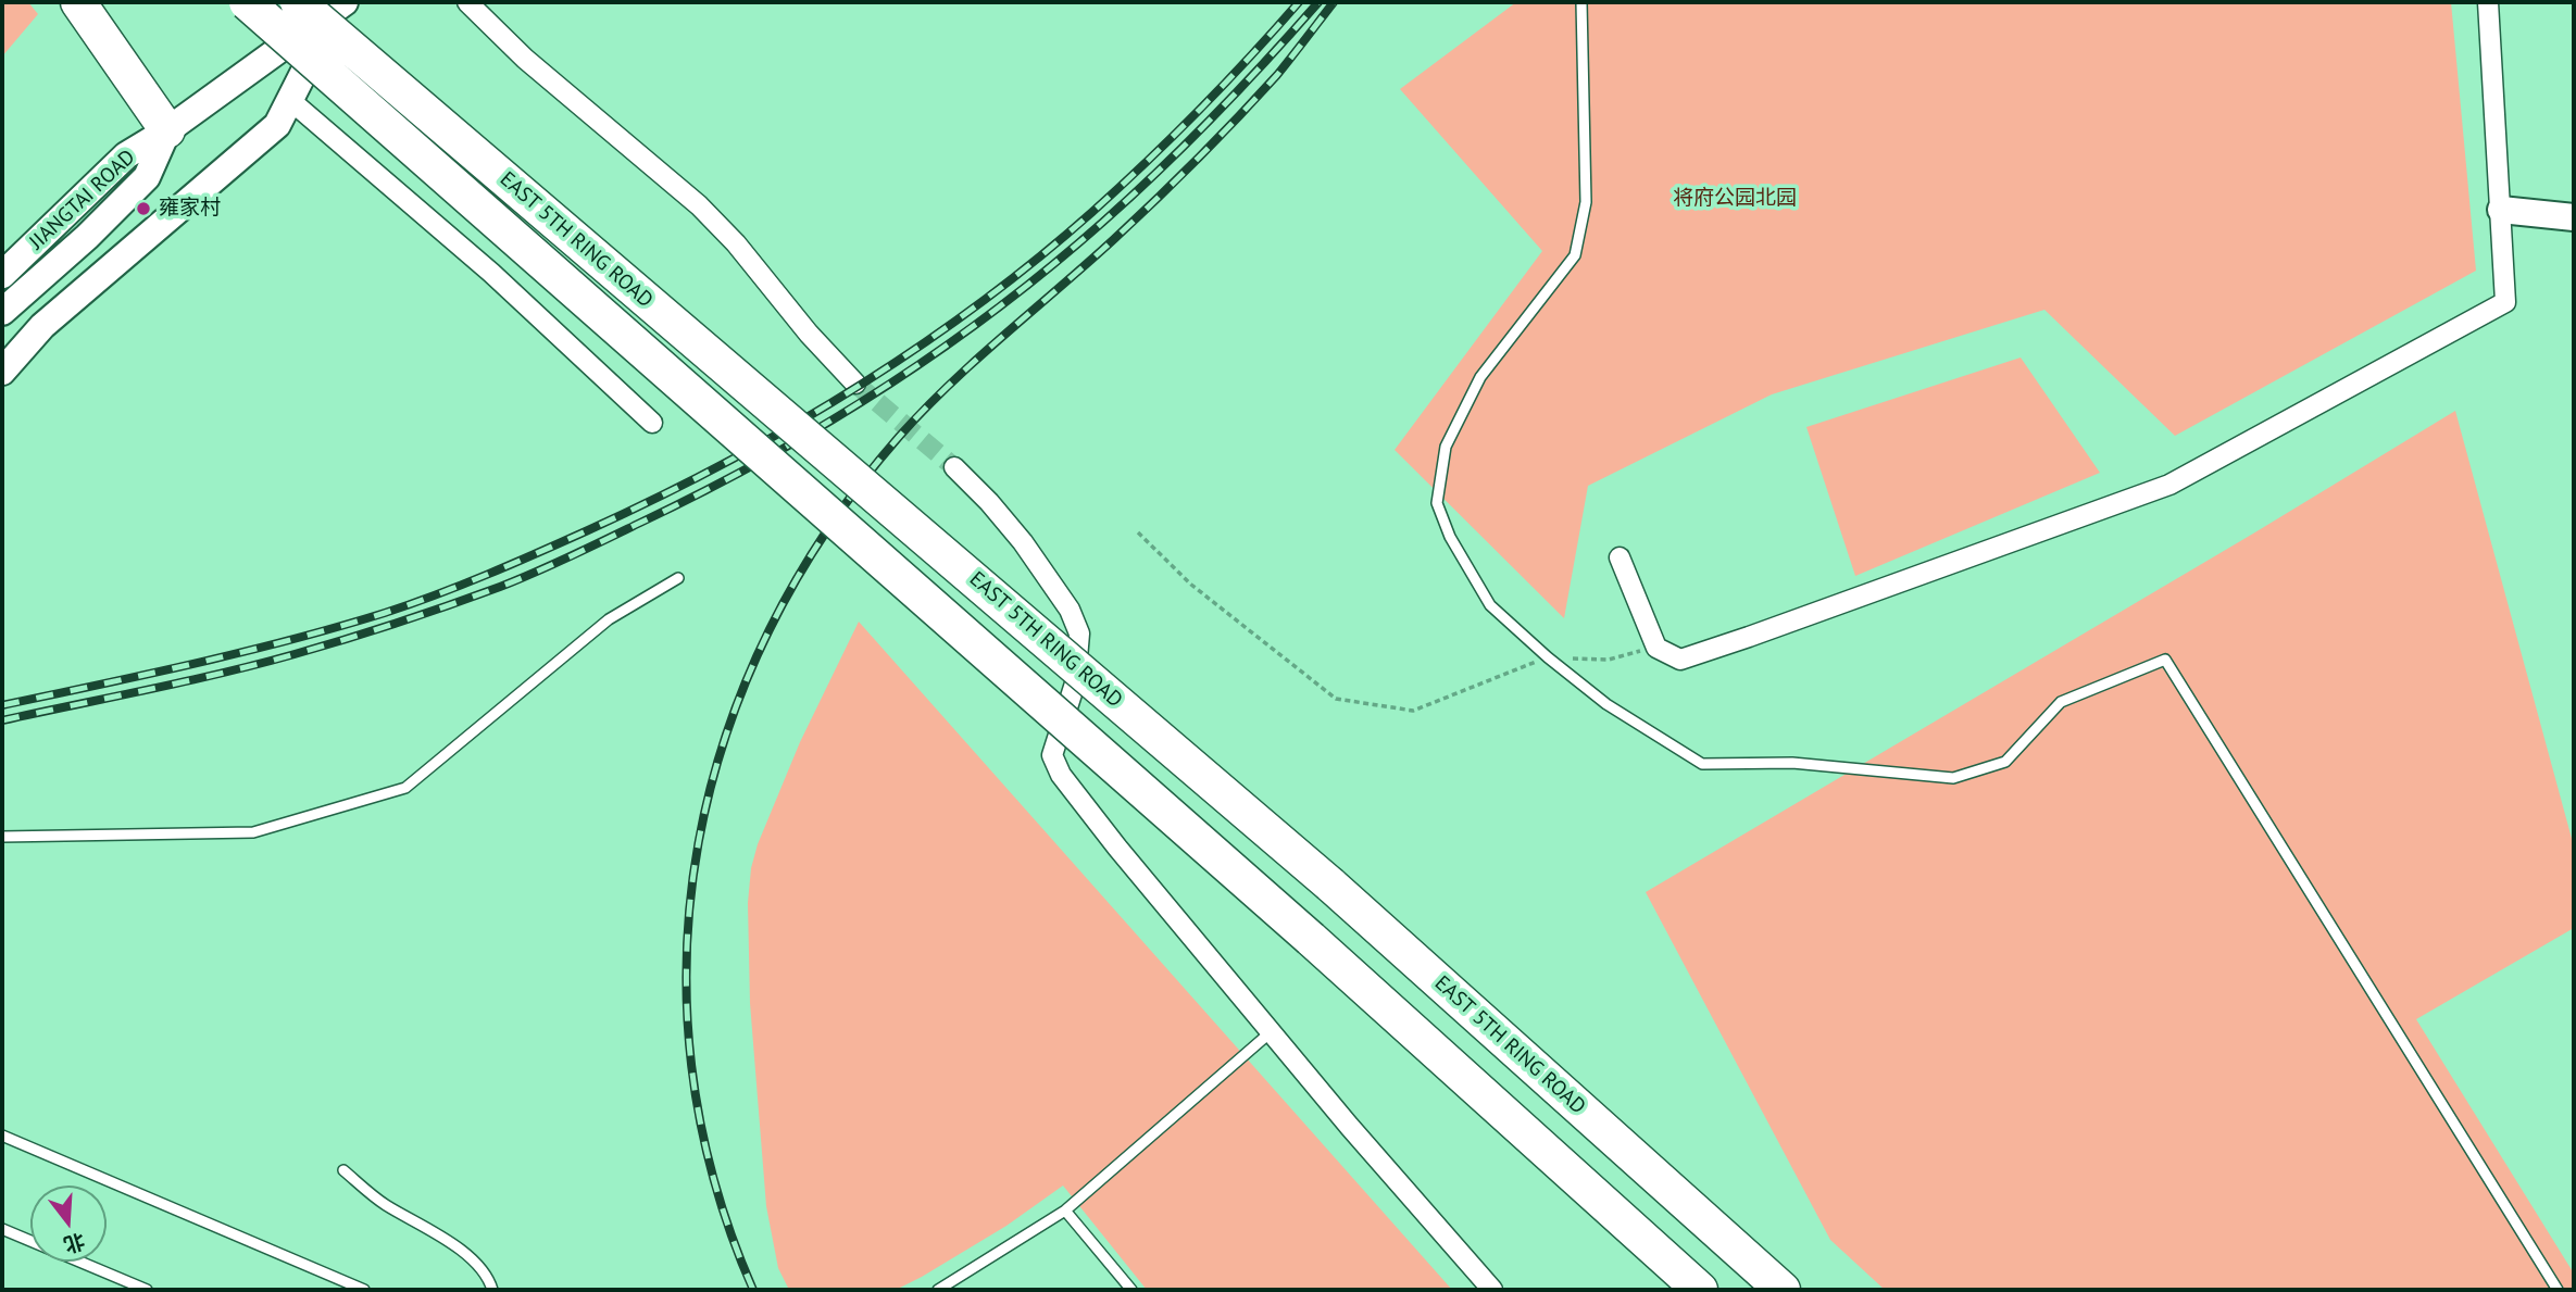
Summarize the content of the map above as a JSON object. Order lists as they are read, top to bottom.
{
  "streets": {
    "highway": ["EAST 5TH RING ROAD"],
    "main road": ["JIANGTAI ROAD"]
  },
  "parks": ["将府公园北园"],
  "places": ["雍家村"],
  "north": "bottom"
}
